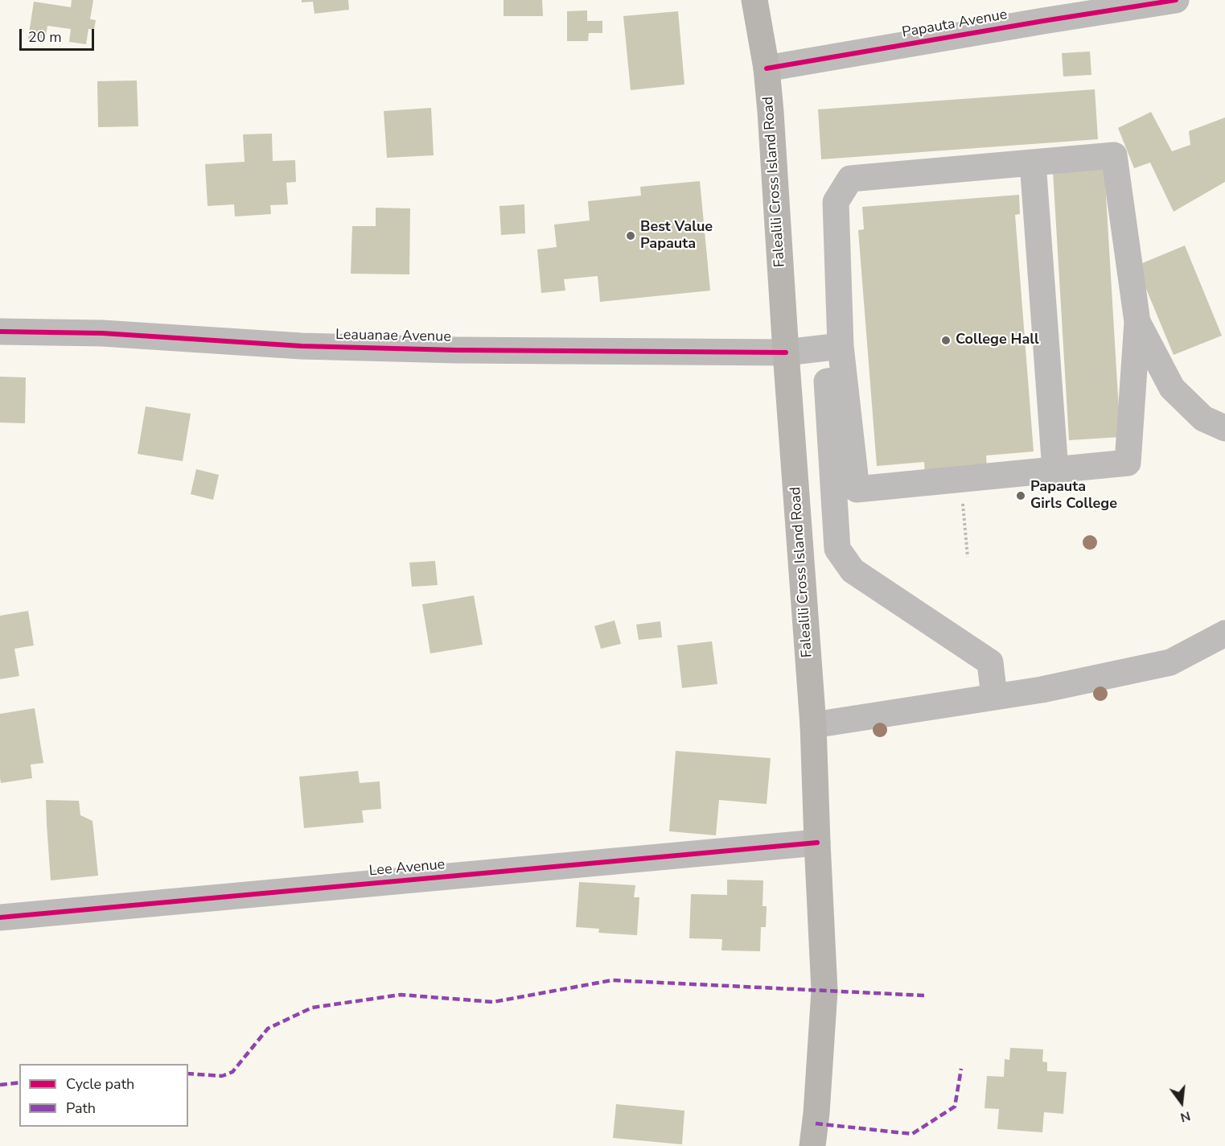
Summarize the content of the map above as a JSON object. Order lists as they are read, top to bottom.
{
  "streets": {
    "main road": ["Falealili Cross Island Road"],
    "street": ["Papauta Avenue", "Leauanae Avenue", "Lee Avenue"]
  },
  "crossings": [
    ["Papauta Avenue", "Falealili Cross Island Road"],
    ["Falealili Cross Island Road", "Leauanae Avenue"],
    ["Falealili Cross Island Road", "Lee Avenue"]
  ],
  "places": ["Best Value Papauta", "College Hall", "Papauta Girls College"],
  "legend": ["Cycle path", "Path"],
  "scale_bar": "20 m",
  "north": "bottom"
}
